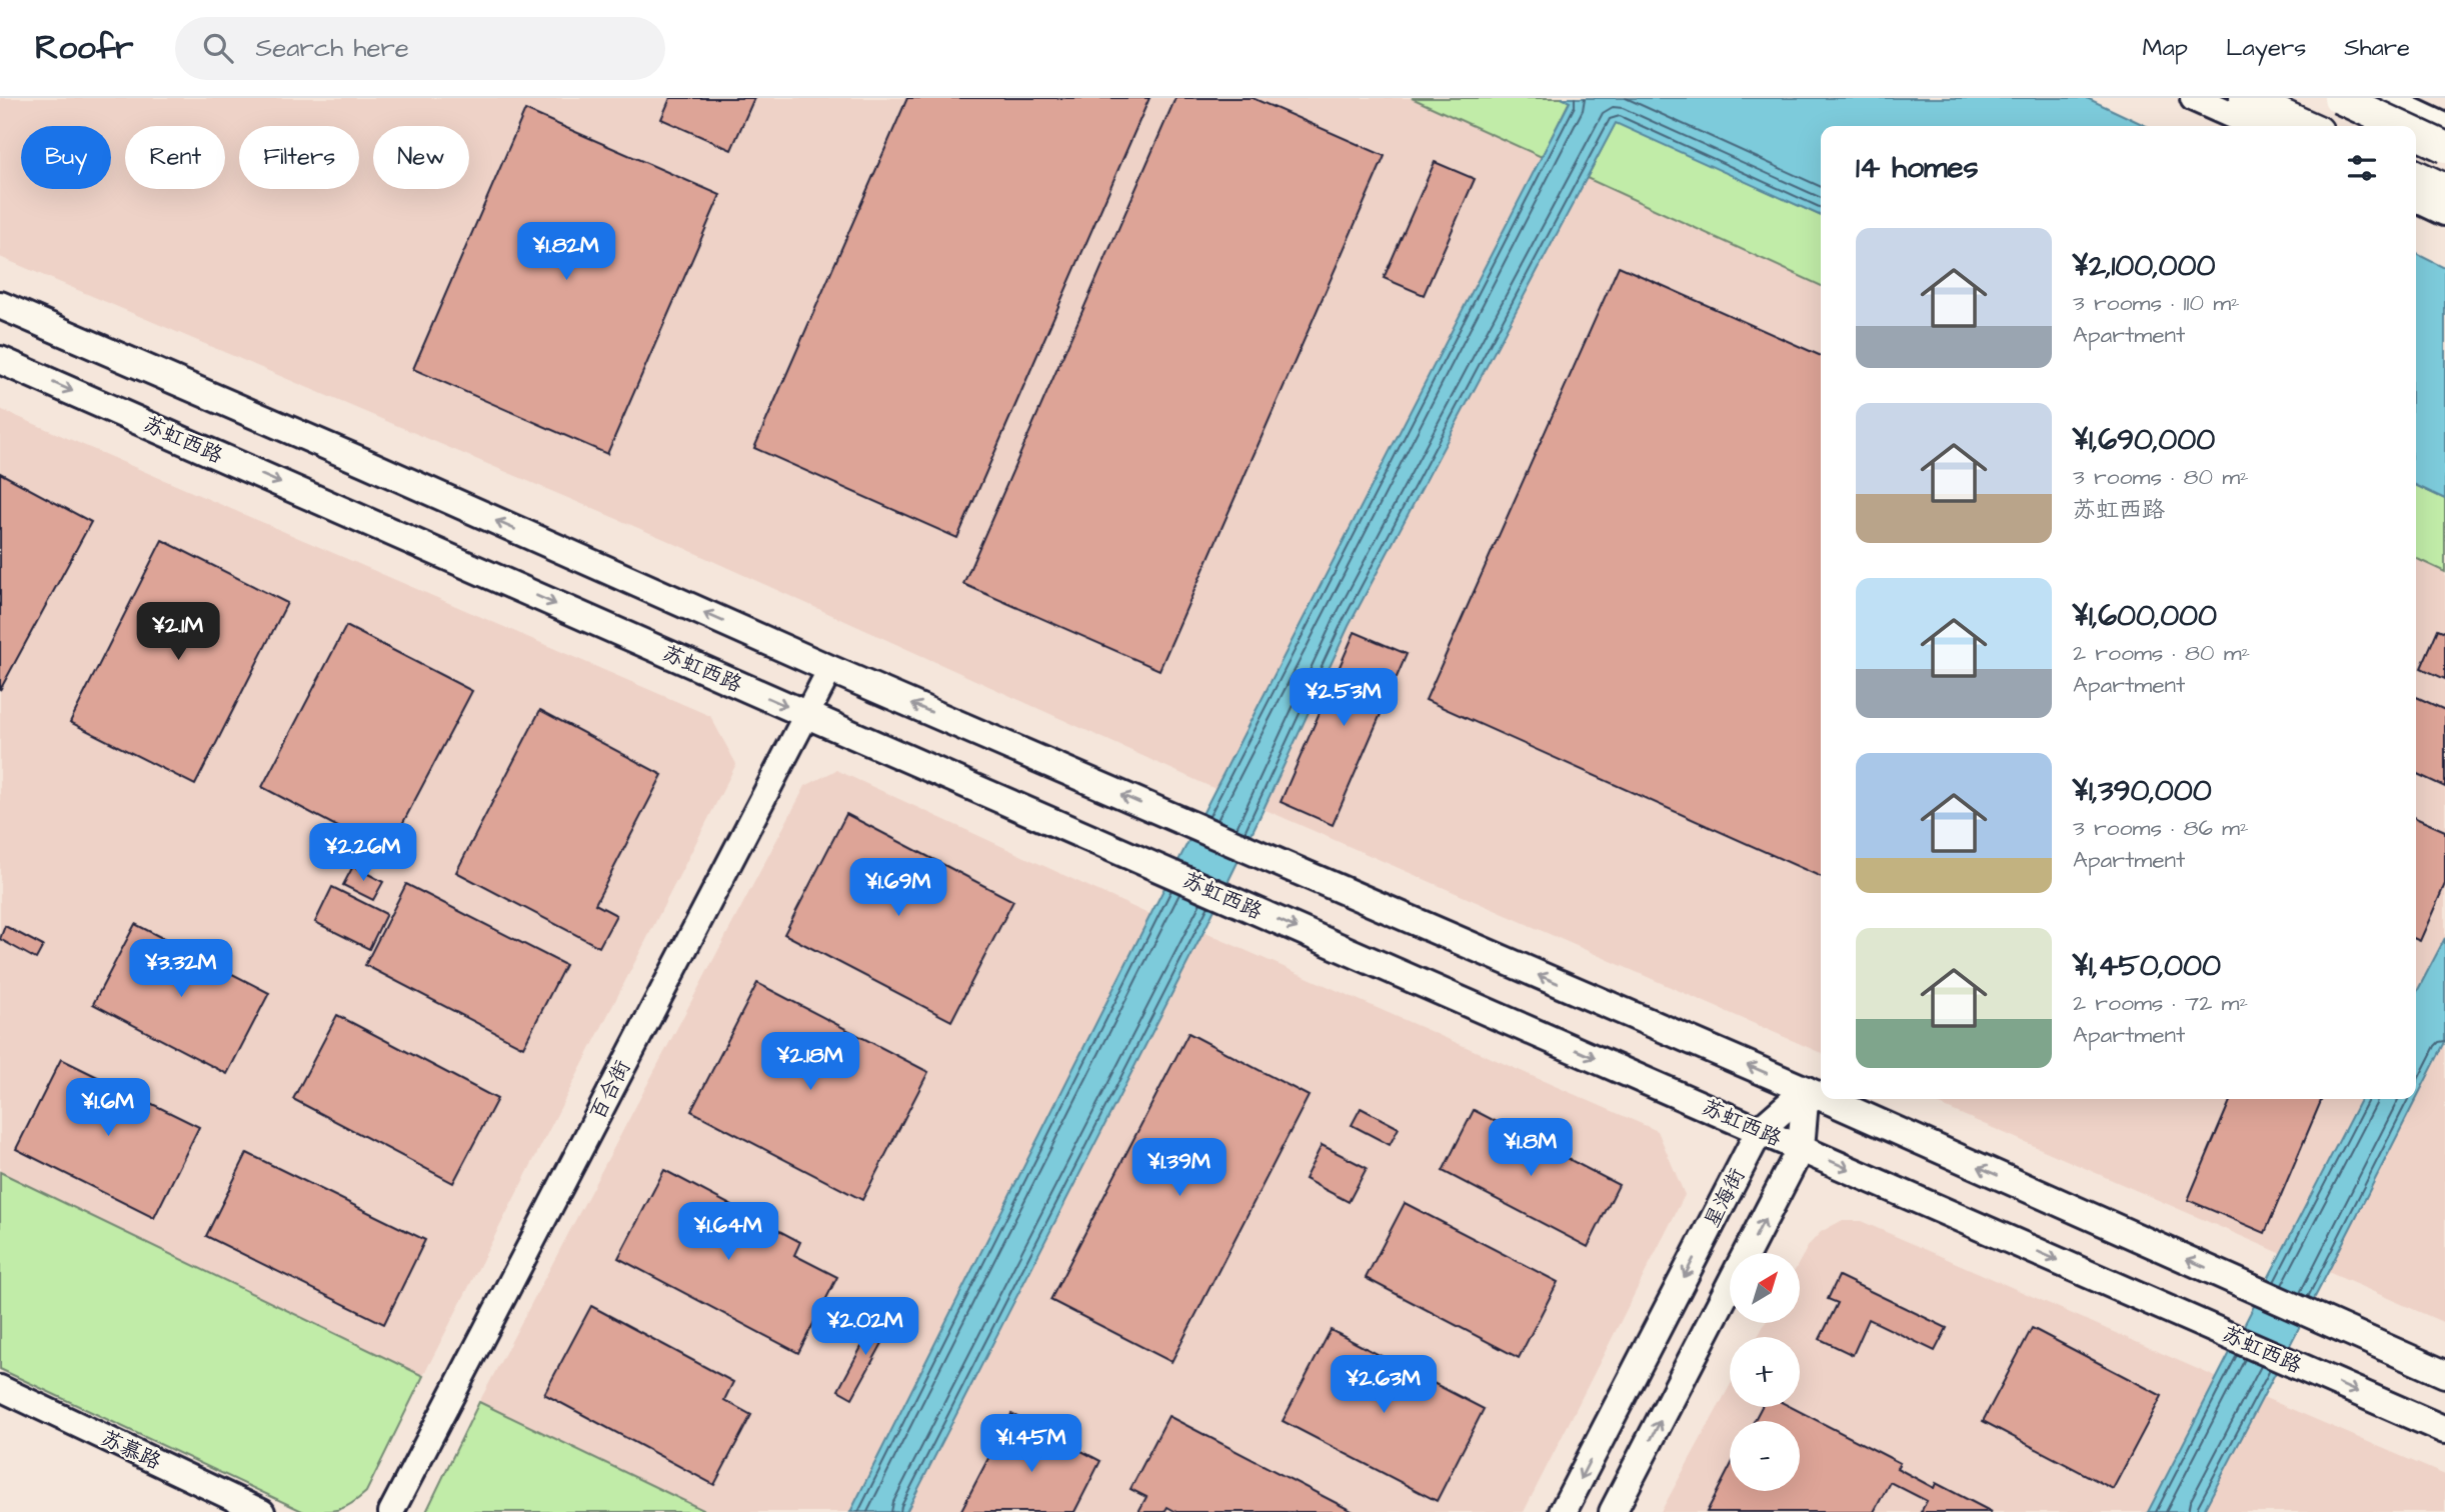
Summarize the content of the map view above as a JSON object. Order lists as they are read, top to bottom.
{
  "streets": {
    "main road": ["苏虹西路", "星海街"],
    "street": ["百合街", "苏慕路"]
  },
  "crossings": [
    ["苏虹西路", "百合街"],
    ["苏虹西路", "星海街"]
  ],
  "north": "top right",
  "page": {
    "header": "Roofr",
    "search": "Search here",
    "nav": ["Map", "Layers", "Share"],
    "chip": [
      "Buy",
      "Rent",
      "Filters",
      "New"
    ],
    "heading": "14 homes",
    "list": [
      {
        "name": "¥2,100,000",
        "note": "3 rooms · 110 m² · Apartment"
      },
      {
        "name": "¥1,690,000",
        "note": "3 rooms · 80 m² · 苏虹西路"
      },
      {
        "name": "¥1,600,000",
        "note": "2 rooms · 80 m² · Apartment"
      },
      {
        "name": "¥1,390,000",
        "note": "3 rooms · 86 m² · Apartment"
      },
      {
        "name": "¥1,450,000",
        "note": "2 rooms · 72 m² · Apartment"
      }
    ],
    "price": [
      "¥1.82M",
      "¥2.1M",
      "¥2.53M",
      "¥2.26M",
      "¥1.69M",
      "¥3.32M",
      "¥2.18M",
      "¥1.6M",
      "¥1.8M",
      "¥1.39M",
      "¥1.64M",
      "¥2.02M",
      "¥2.63M",
      "¥1.45M"
    ],
    "map_buttons": ["+", "−"]
  }
}
